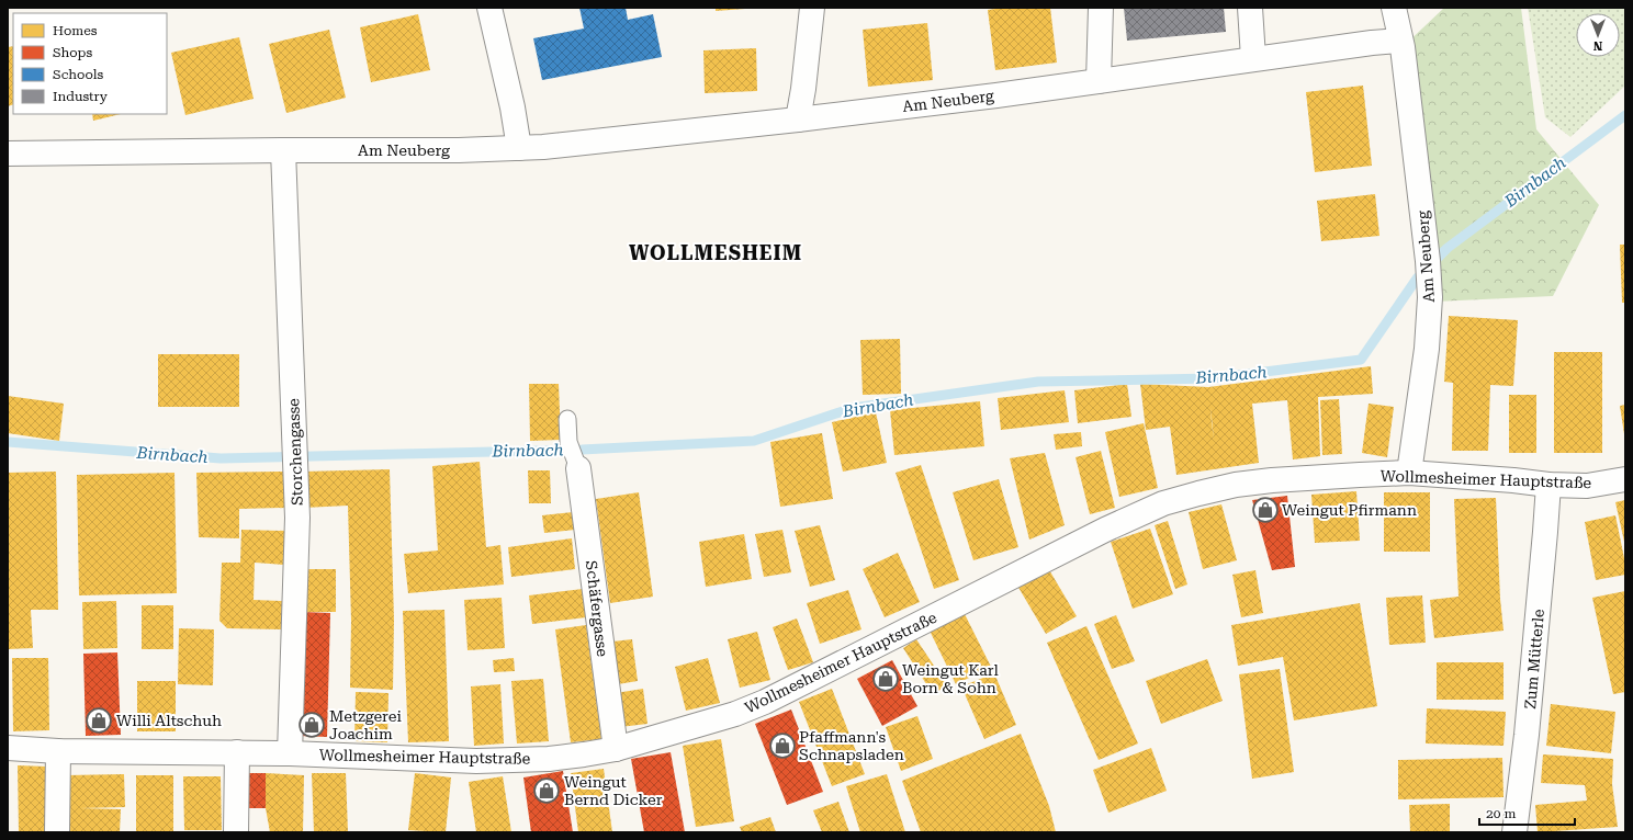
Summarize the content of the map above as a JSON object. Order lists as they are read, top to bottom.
{
  "streets": {
    "street": [
      "Am Neuberg",
      "Storchengasse",
      "Wollmesheimer Hauptstraße",
      "Schäfergasse",
      "Zum Mütterle"
    ]
  },
  "crossings": [
    ["Am Neuberg", "Storchengasse"],
    ["Am Neuberg", "Wollmesheimer Hauptstraße"],
    ["Storchengasse", "Wollmesheimer Hauptstraße"],
    ["Wollmesheimer Hauptstraße", "Schäfergasse"],
    ["Wollmesheimer Hauptstraße", "Zum Mütterle"]
  ],
  "districts": ["WOLLMESHEIM"],
  "water": ["Birnbach"],
  "places": {
    "shop": [
      "Weingut Pfirmann",
      "Weingut Karl Born & Sohn",
      "Willi Altschuh",
      "Metzgerei Joachim",
      "Pfaffmann's Schnapsladen",
      "Weingut Bernd Dicker"
    ]
  },
  "legend": [
    "Homes",
    "Shops",
    "Schools",
    "Industry"
  ],
  "scale_bar": "20 m",
  "north": "bottom"
}
